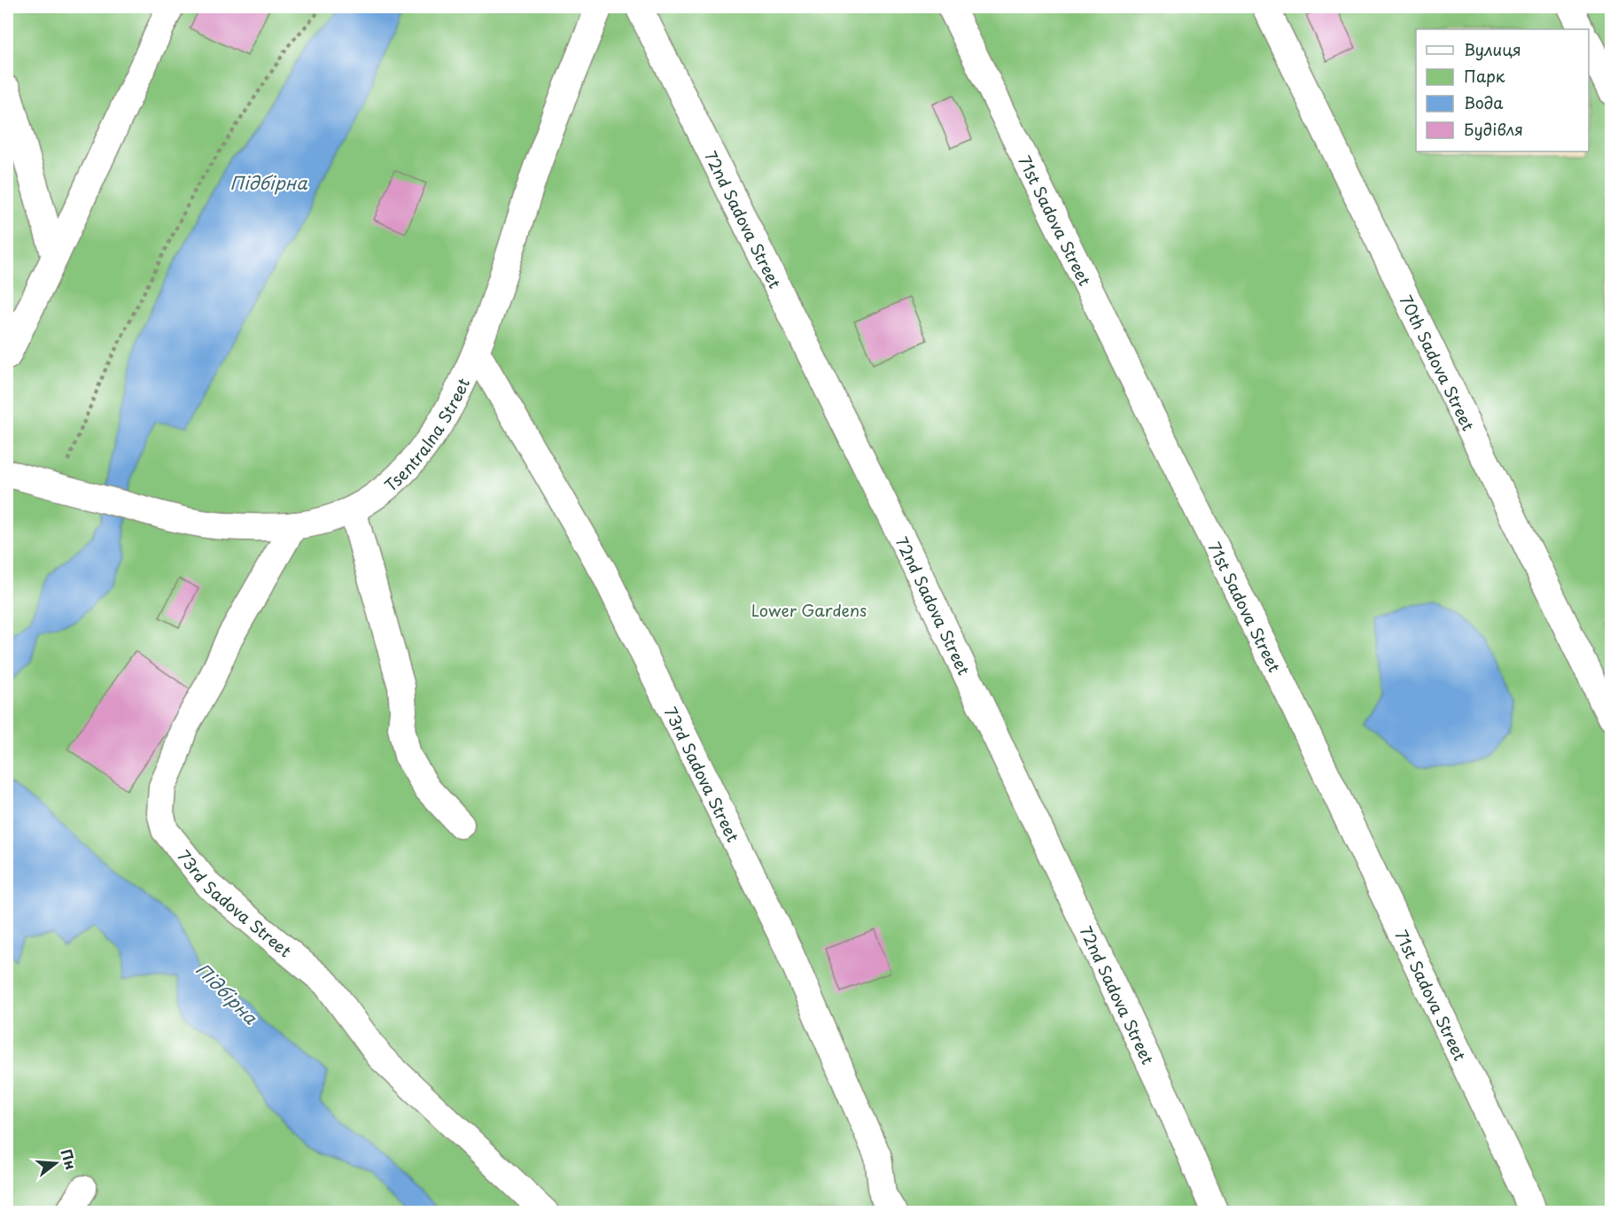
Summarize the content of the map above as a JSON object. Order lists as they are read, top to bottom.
{
  "streets": {
    "street": [
      "72nd Sadova Street",
      "71st Sadova Street",
      "70th Sadova Street",
      "Tsentralna Street",
      "73rd Sadova Street"
    ]
  },
  "crossings": [
    ["Tsentralna Street", "73rd Sadova Street"]
  ],
  "water": ["Підбірна"],
  "parks": ["Lower Gardens"],
  "legend": [
    "Вулиця",
    "Парк",
    "Вода",
    "Будівля"
  ],
  "north": "right"
}
